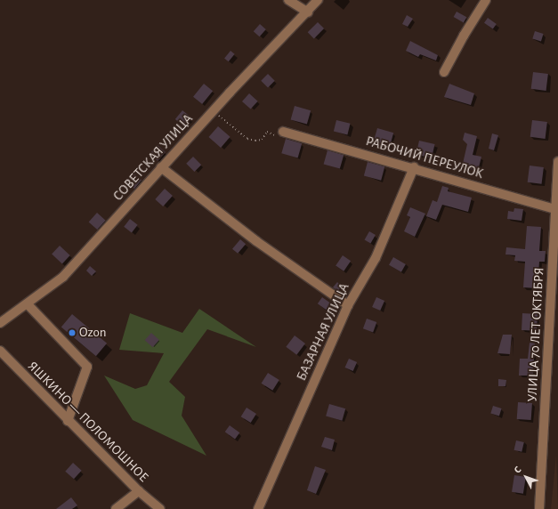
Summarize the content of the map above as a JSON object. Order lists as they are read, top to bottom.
{
  "streets": {
    "street": [
      "СОВЕТСКАЯ УЛИЦА",
      "РАБОЧИЙ ПЕРЕУЛОК",
      "БАЗАРНАЯ УЛИЦА",
      "УЛИЦА 70 ЛЕТ ОКТЯБРЯ",
      "ЯШКИНО — ПОЛОМОШНОЕ"
    ]
  },
  "crossings": [
    ["РАБОЧИЙ ПЕРЕУЛОК", "БАЗАРНАЯ УЛИЦА"],
    ["РАБОЧИЙ ПЕРЕУЛОК", "УЛИЦА 70 ЛЕТ ОКТЯБРЯ"]
  ],
  "places": ["Ozon"],
  "north": "top left"
}
